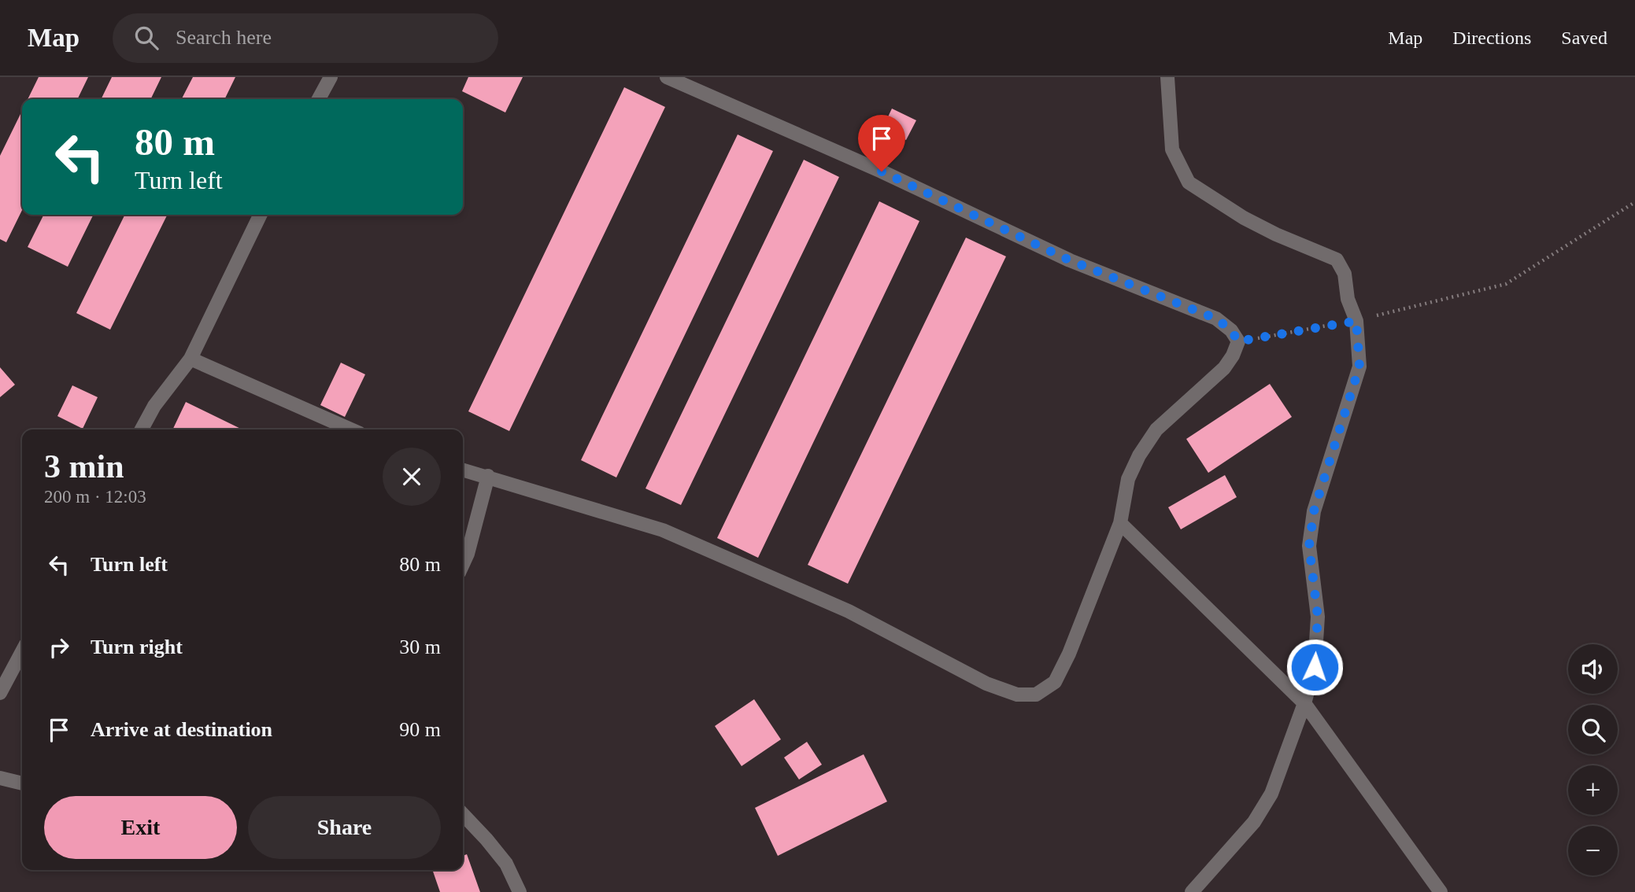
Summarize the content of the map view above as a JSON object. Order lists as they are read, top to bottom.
{
  "page": {
    "header": "Map",
    "search": "Search here",
    "nav": ["Map", "Directions", "Saved"],
    "turn": ["80 m", "Turn left"],
    "heading": ["3 min", "200 m · 12:03"],
    "list": [
      {
        "name": "Turn left",
        "value": "80 m"
      },
      {
        "name": "Turn right",
        "value": "30 m"
      },
      {
        "name": "Arrive at destination",
        "value": "90 m"
      }
    ],
    "map_buttons": ["+", "−"],
    "buttons": ["Exit", "Share"]
  }
}
